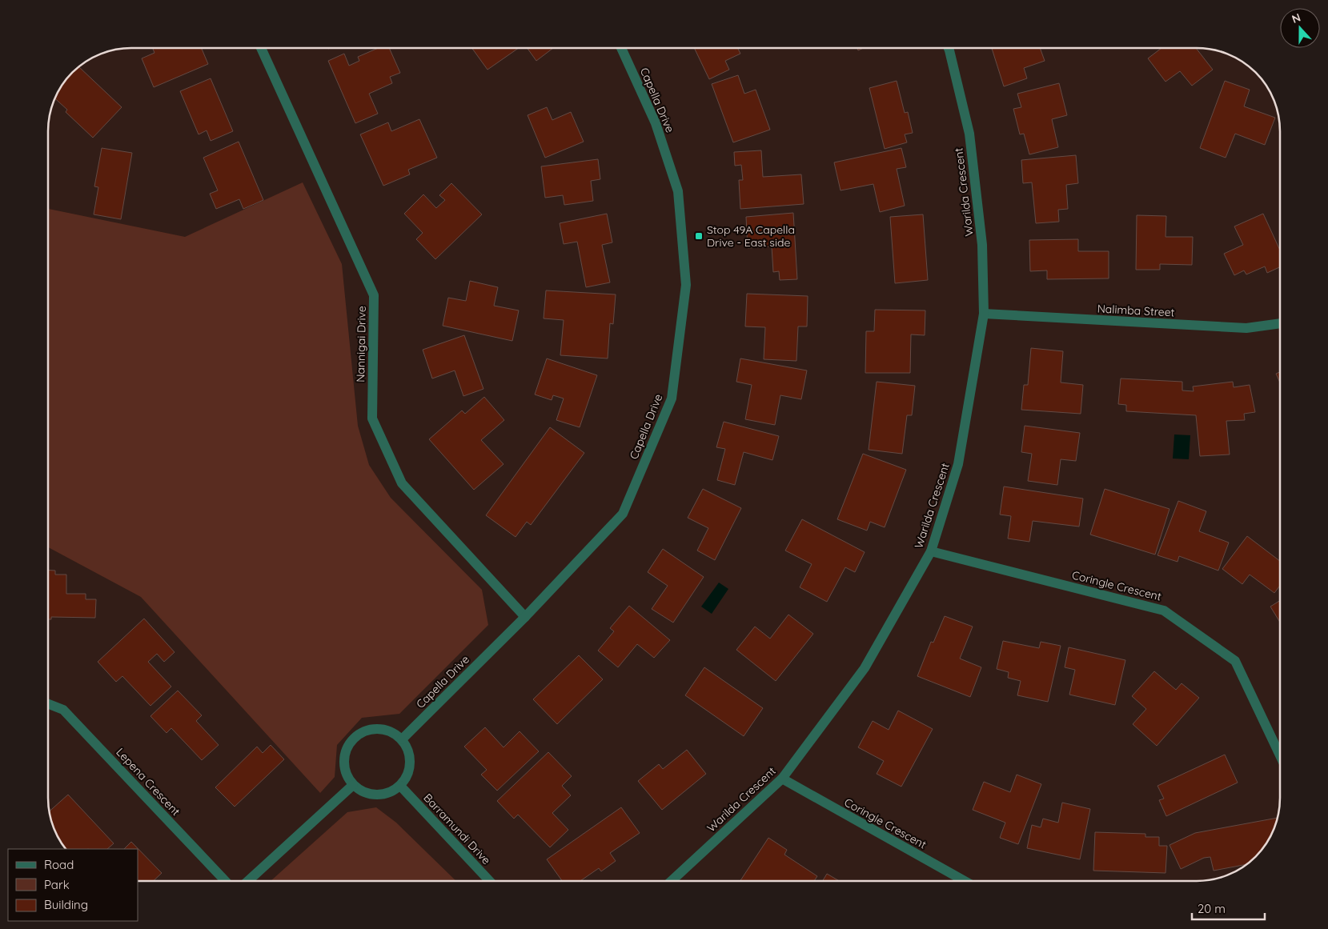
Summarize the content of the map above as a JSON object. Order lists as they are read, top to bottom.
{
  "streets": {
    "street": [
      "Capella Drive",
      "Warilda Crescent",
      "Nalimba Street",
      "Nannigai Drive",
      "Coringle Crescent",
      "Lepena Crescent",
      "Barramundi Drive"
    ]
  },
  "crossings": [
    ["Capella Drive", "Nannigai Drive"],
    ["Capella Drive", "Barramundi Drive"],
    ["Warilda Crescent", "Nalimba Street"],
    ["Warilda Crescent", "Coringle Crescent"]
  ],
  "places": {
    "transit": ["Stop 49A Capella Drive - East side"]
  },
  "legend": ["Road", "Park", "Building"],
  "scale_bar": "20 m",
  "north": "top"
}
